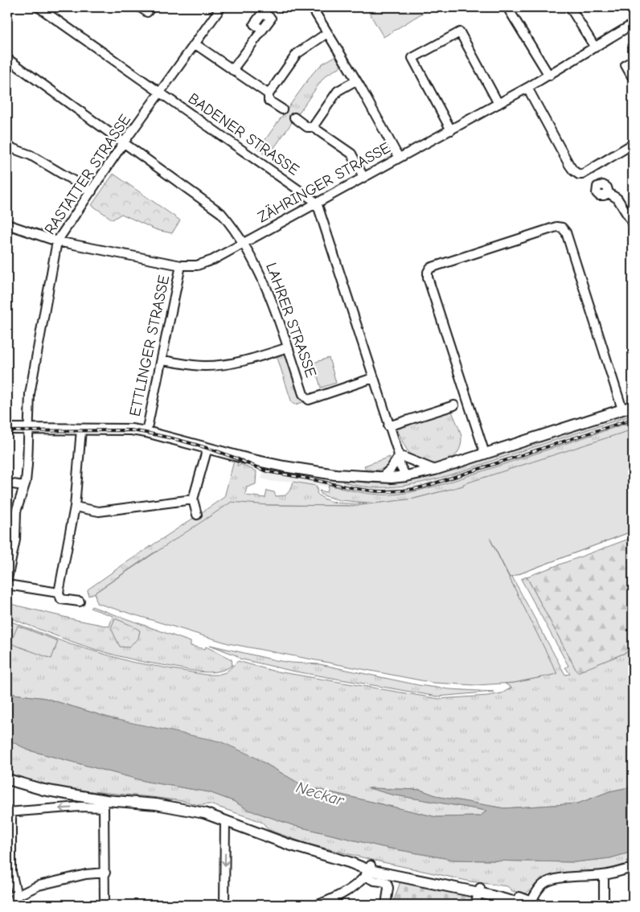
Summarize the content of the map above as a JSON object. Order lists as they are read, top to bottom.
{
  "streets": {
    "street": [
      "BADENER STRASSE",
      "RASTATTER STRASSE",
      "ZÄHRINGER STRASSE",
      "LAHRER STRASSE",
      "ETTLINGER STRASSE"
    ]
  },
  "crossings": [
    ["BADENER STRASSE", "RASTATTER STRASSE"],
    ["BADENER STRASSE", "ZÄHRINGER STRASSE"],
    ["RASTATTER STRASSE", "ZÄHRINGER STRASSE"],
    ["RASTATTER STRASSE", "LAHRER STRASSE"],
    ["ZÄHRINGER STRASSE", "LAHRER STRASSE"],
    ["ZÄHRINGER STRASSE", "ETTLINGER STRASSE"]
  ],
  "water": ["Neckar"]
}
